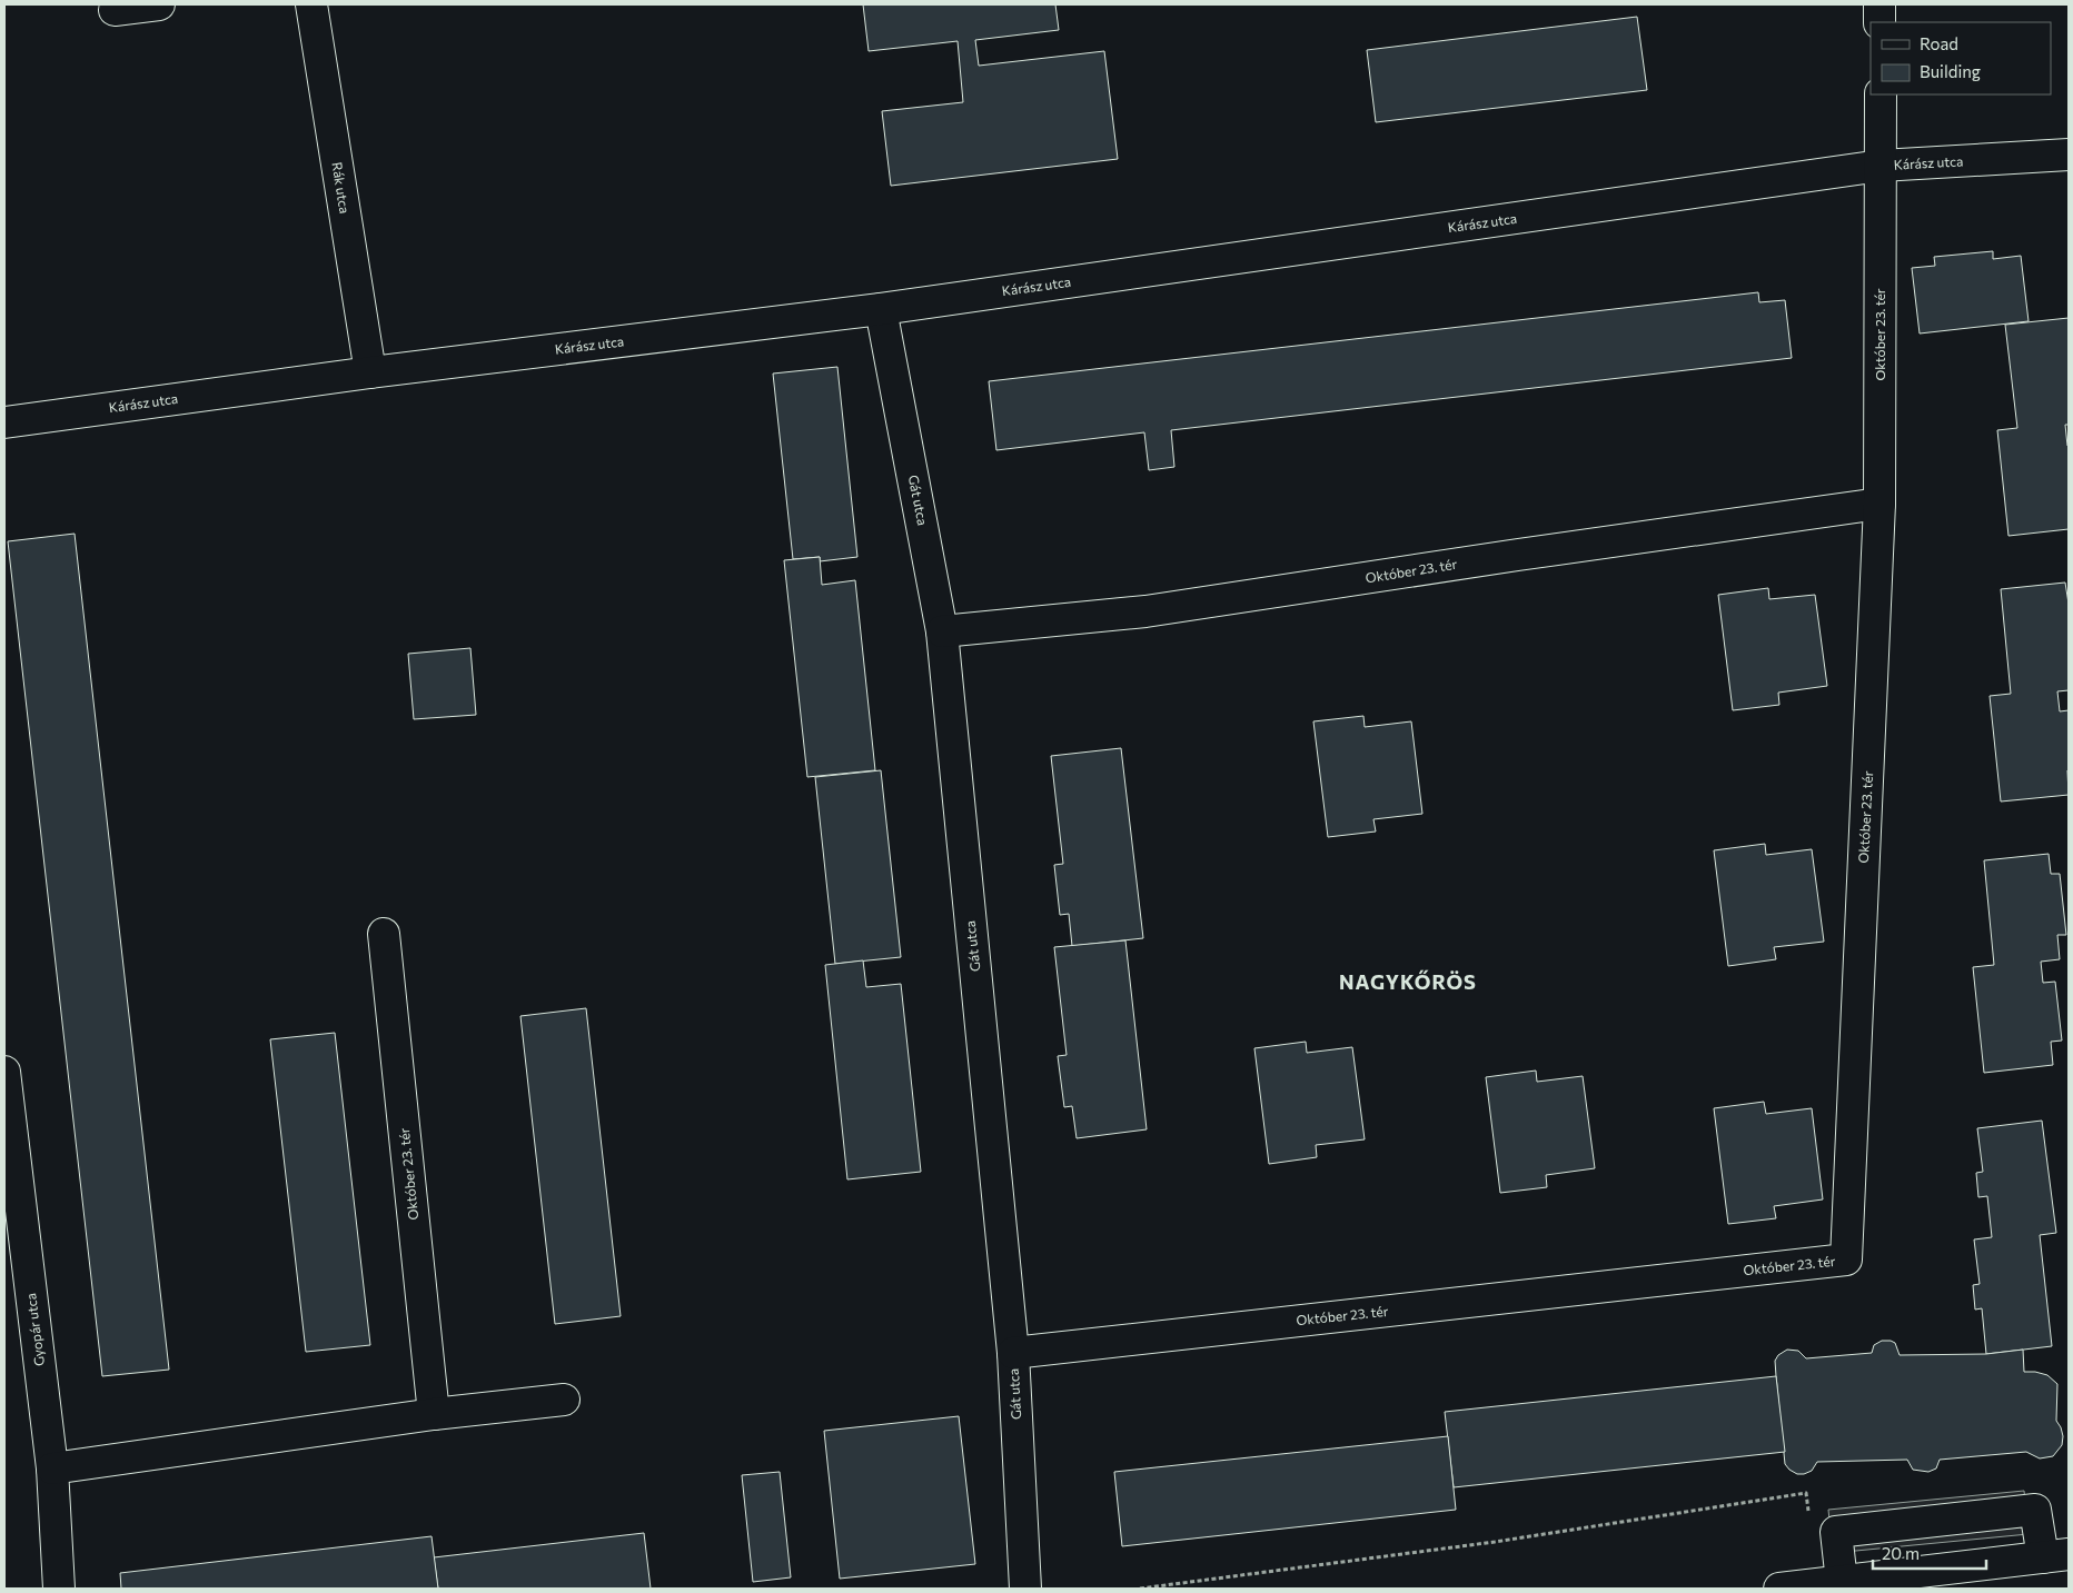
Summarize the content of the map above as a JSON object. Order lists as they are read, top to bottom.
{
  "streets": {
    "street": [
      "Kárász utca",
      "Rák utca",
      "Október 23. tér",
      "Gát utca",
      "Gyopár utca"
    ]
  },
  "crossings": [
    ["Kárász utca", "Rák utca"],
    ["Kárász utca", "Október 23. tér"],
    ["Kárász utca", "Gát utca"],
    ["Október 23. tér", "Gát utca"]
  ],
  "districts": ["NAGYKŐRÖS"],
  "legend": ["Road", "Building"],
  "scale_bar": "20 m"
}
